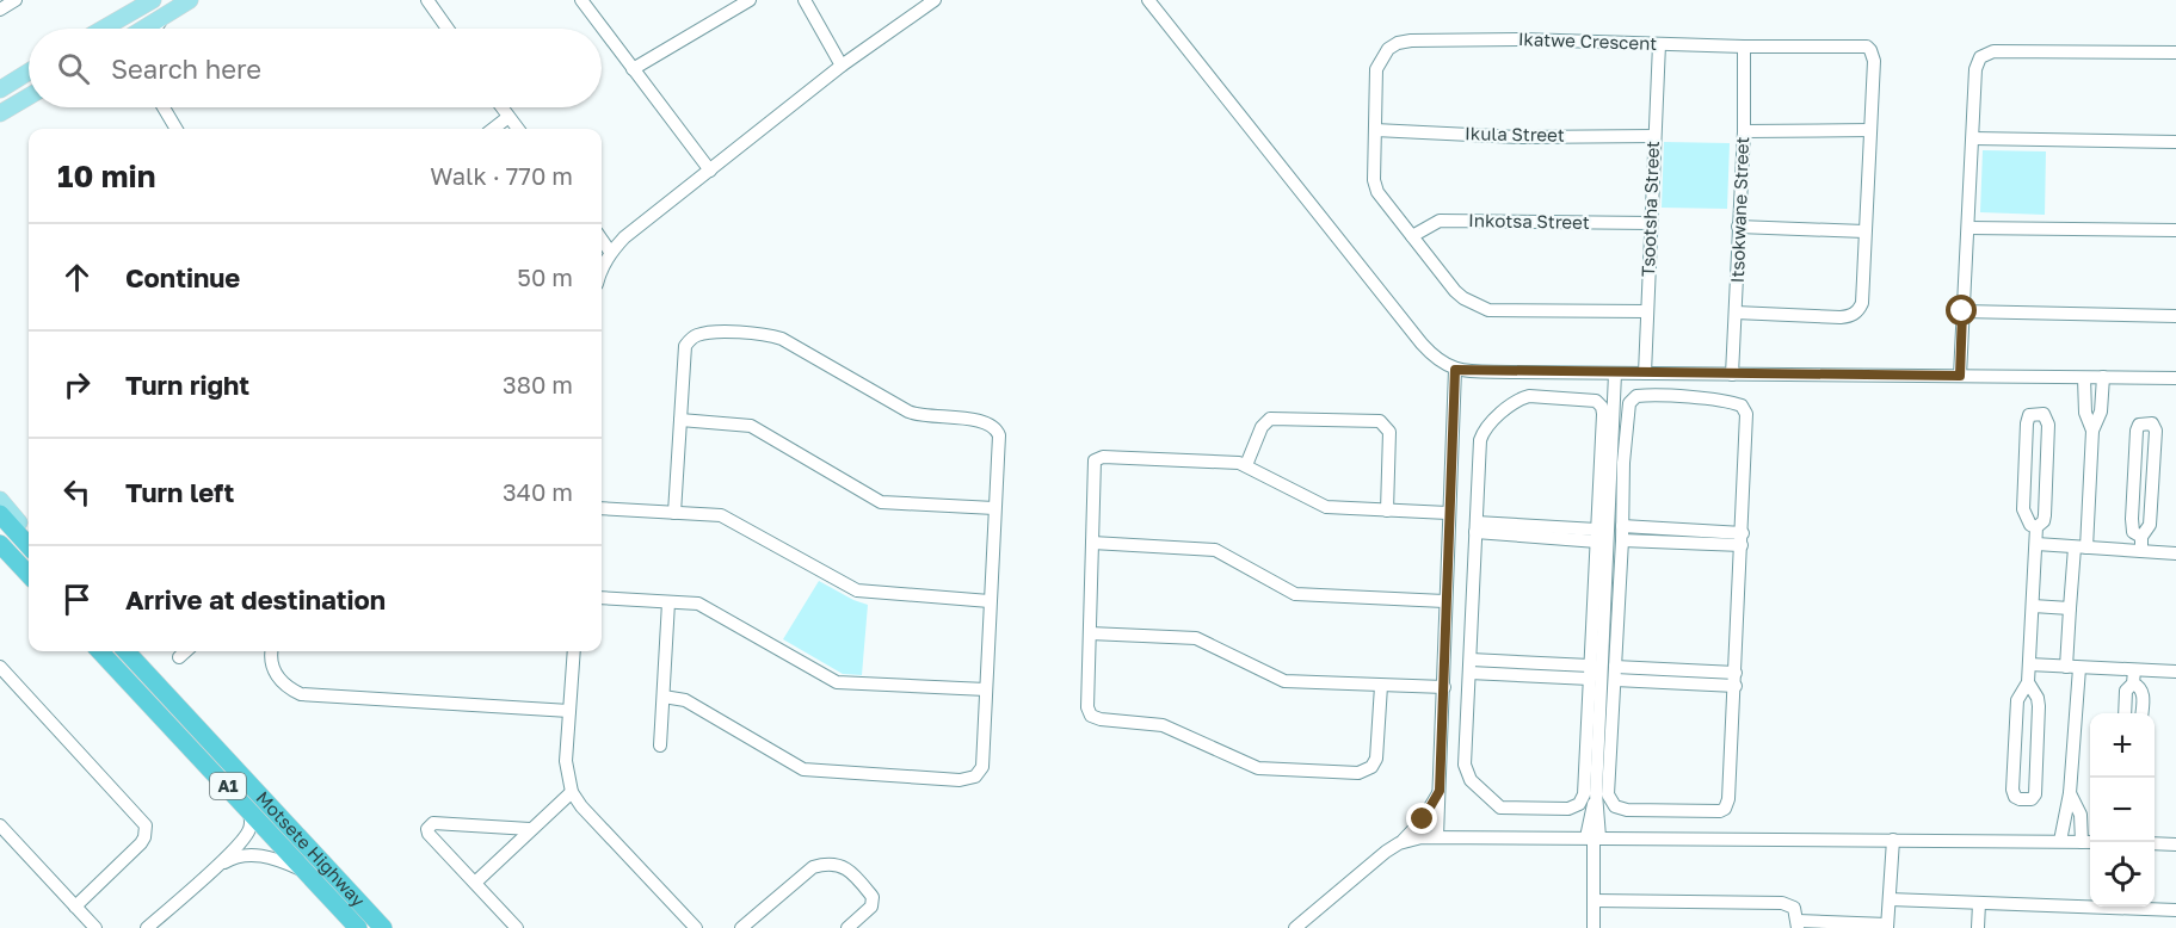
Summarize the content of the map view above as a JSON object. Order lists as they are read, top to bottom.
{
  "streets": {
    "highway": ["A1", "Motsete Highway"],
    "street": [
      "Ikatwe Crescent",
      "Ikula Street",
      "Tsootsha Street",
      "Itsokwane Street",
      "Inkotsa Street"
    ]
  },
  "crossings": [
    ["Ikatwe Crescent", "Ikula Street"],
    ["Ikatwe Crescent", "Tsootsha Street"],
    ["Ikatwe Crescent", "Itsokwane Street"],
    ["Ikatwe Crescent", "Inkotsa Street"],
    ["Ikula Street", "Tsootsha Street"],
    ["Tsootsha Street", "Inkotsa Street"]
  ],
  "page": {
    "search": "Search here",
    "heading": ["10 min", "Walk · 770 m"],
    "list": [
      ["Continue", "50 m"],
      ["Turn right", "380 m"],
      ["Turn left", "340 m"],
      "Arrive at destination"
    ],
    "map_buttons": ["+", "−"]
  }
}
